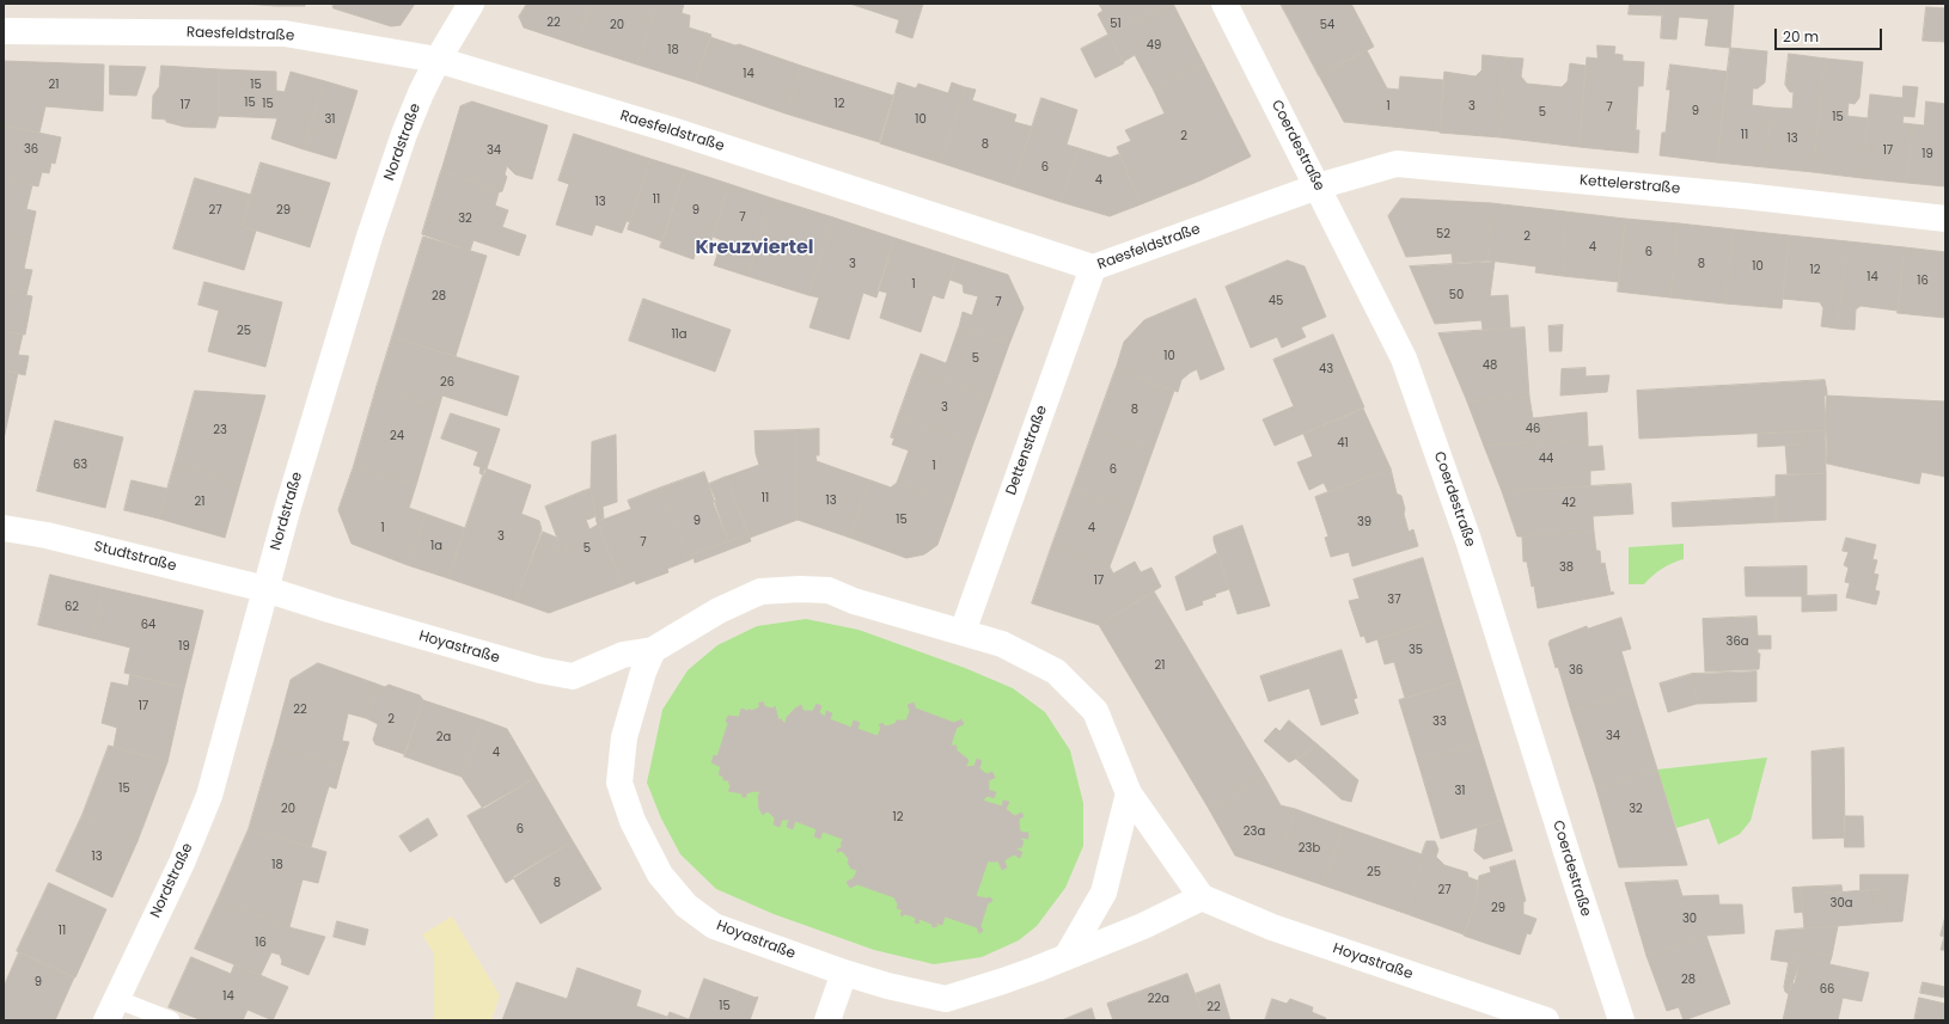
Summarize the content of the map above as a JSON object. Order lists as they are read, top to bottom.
{
  "streets": {
    "street": [
      "Raesfeldstraße",
      "Nordstraße",
      "Coerdestraße",
      "Kettelerstraße",
      "Dettenstraße",
      "Studtstraße",
      "Hoyastraße"
    ]
  },
  "crossings": [
    ["Raesfeldstraße", "Nordstraße"],
    ["Raesfeldstraße", "Coerdestraße"],
    ["Raesfeldstraße", "Kettelerstraße"],
    ["Raesfeldstraße", "Dettenstraße"],
    ["Nordstraße", "Studtstraße"],
    ["Nordstraße", "Hoyastraße"],
    ["Coerdestraße", "Kettelerstraße"],
    ["Dettenstraße", "Hoyastraße"],
    ["Studtstraße", "Hoyastraße"]
  ],
  "districts": ["Kreuzviertel"],
  "house_numbers": [
    "22",
    "51",
    "20",
    "54",
    "49",
    "18",
    "14",
    "21",
    "15",
    "15",
    "15",
    "12",
    "17",
    "1",
    "3",
    "7",
    "9",
    "5",
    "15",
    "31",
    "10",
    "11",
    "2",
    "13",
    "8",
    "36",
    "34",
    "17",
    "19",
    "6",
    "4",
    "11",
    "13",
    "27",
    "29",
    "9",
    "7",
    "32",
    "52",
    "2",
    "4",
    "6",
    "3",
    "8",
    "10",
    "12",
    "14",
    "16",
    "1",
    "50",
    "28",
    "45",
    "7",
    "25",
    "11a",
    "10",
    "5",
    "48",
    "43",
    "26",
    "3",
    "8",
    "46",
    "23",
    "24",
    "41",
    "44",
    "63",
    "1",
    "6",
    "11",
    "13",
    "21",
    "42",
    "15",
    "9",
    "39",
    "1",
    "4",
    "3",
    "7",
    "1a",
    "5",
    "38",
    "17",
    "37",
    "62",
    "64",
    "36a",
    "19",
    "35",
    "21",
    "36",
    "17",
    "22",
    "2",
    "33",
    "34",
    "2a",
    "4",
    "15",
    "31",
    "20",
    "32",
    "12",
    "6",
    "23a",
    "23b",
    "13",
    "18",
    "25",
    "8",
    "27",
    "30a",
    "29",
    "30",
    "11",
    "16",
    "28",
    "9",
    "66",
    "14",
    "22a",
    "15",
    "22"
  ],
  "scale_bar": "20 m"
}
